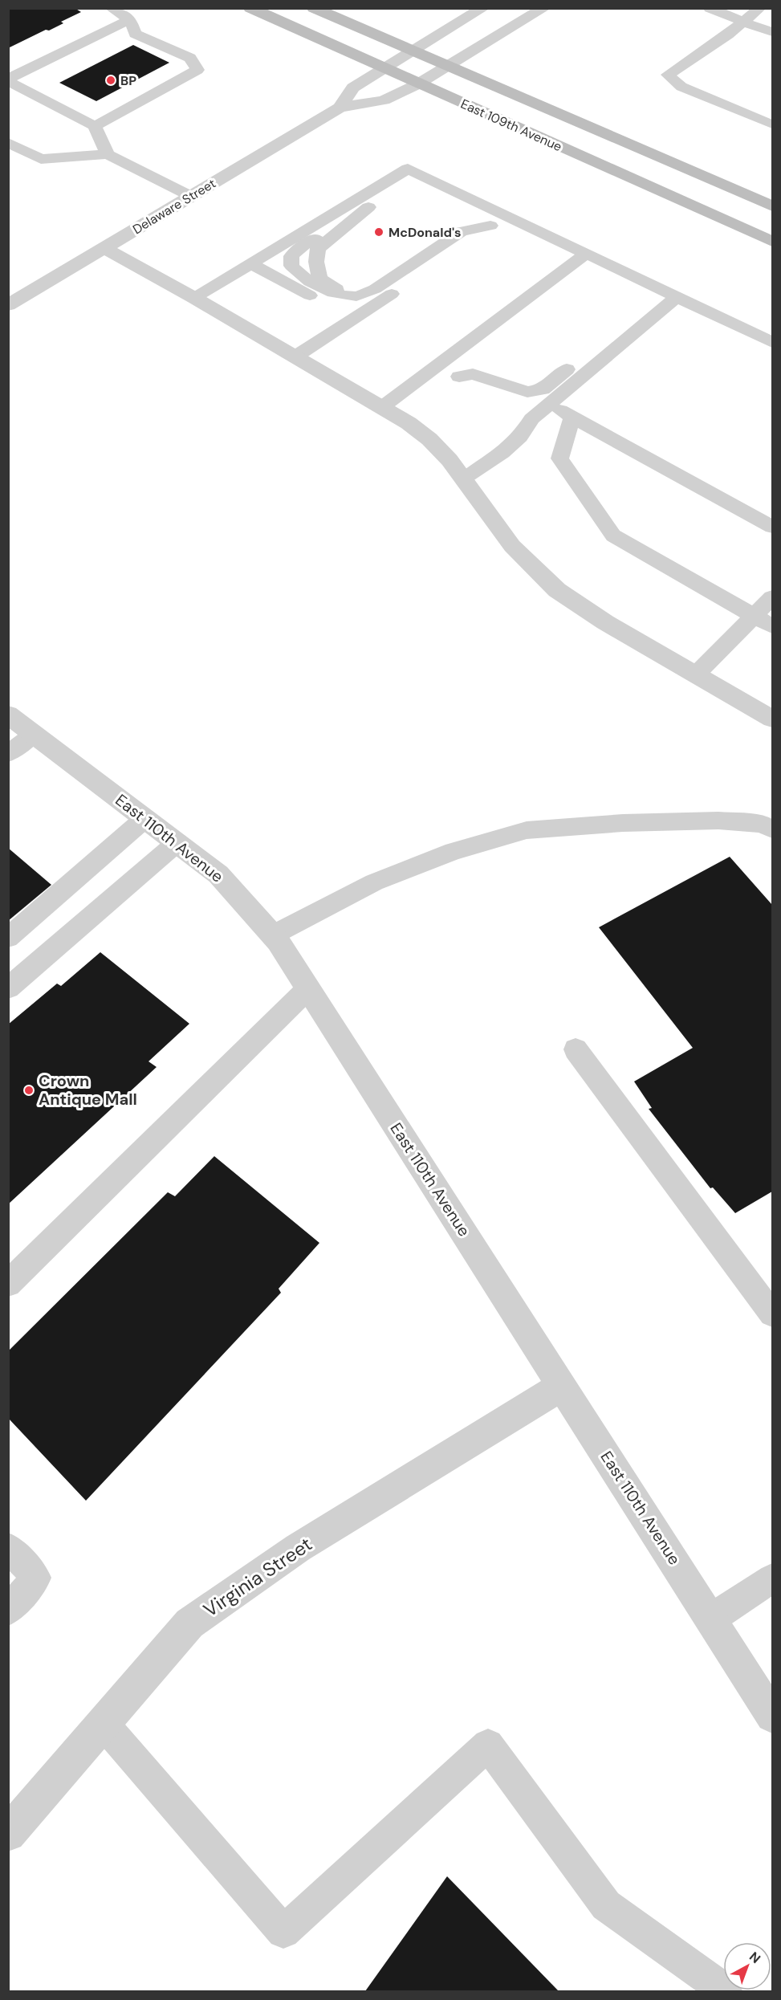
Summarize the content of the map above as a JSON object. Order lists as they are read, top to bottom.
{
  "streets": {
    "main road": ["East 109th Avenue"],
    "street": ["Delaware Street", "East 110th Avenue", "Virginia Street"]
  },
  "crossings": [
    ["East 109th Avenue", "Delaware Street"],
    ["East 110th Avenue", "Virginia Street"]
  ],
  "places": ["BP", "McDonald's", "Crown Antique Mall"],
  "north": "top right"
}
